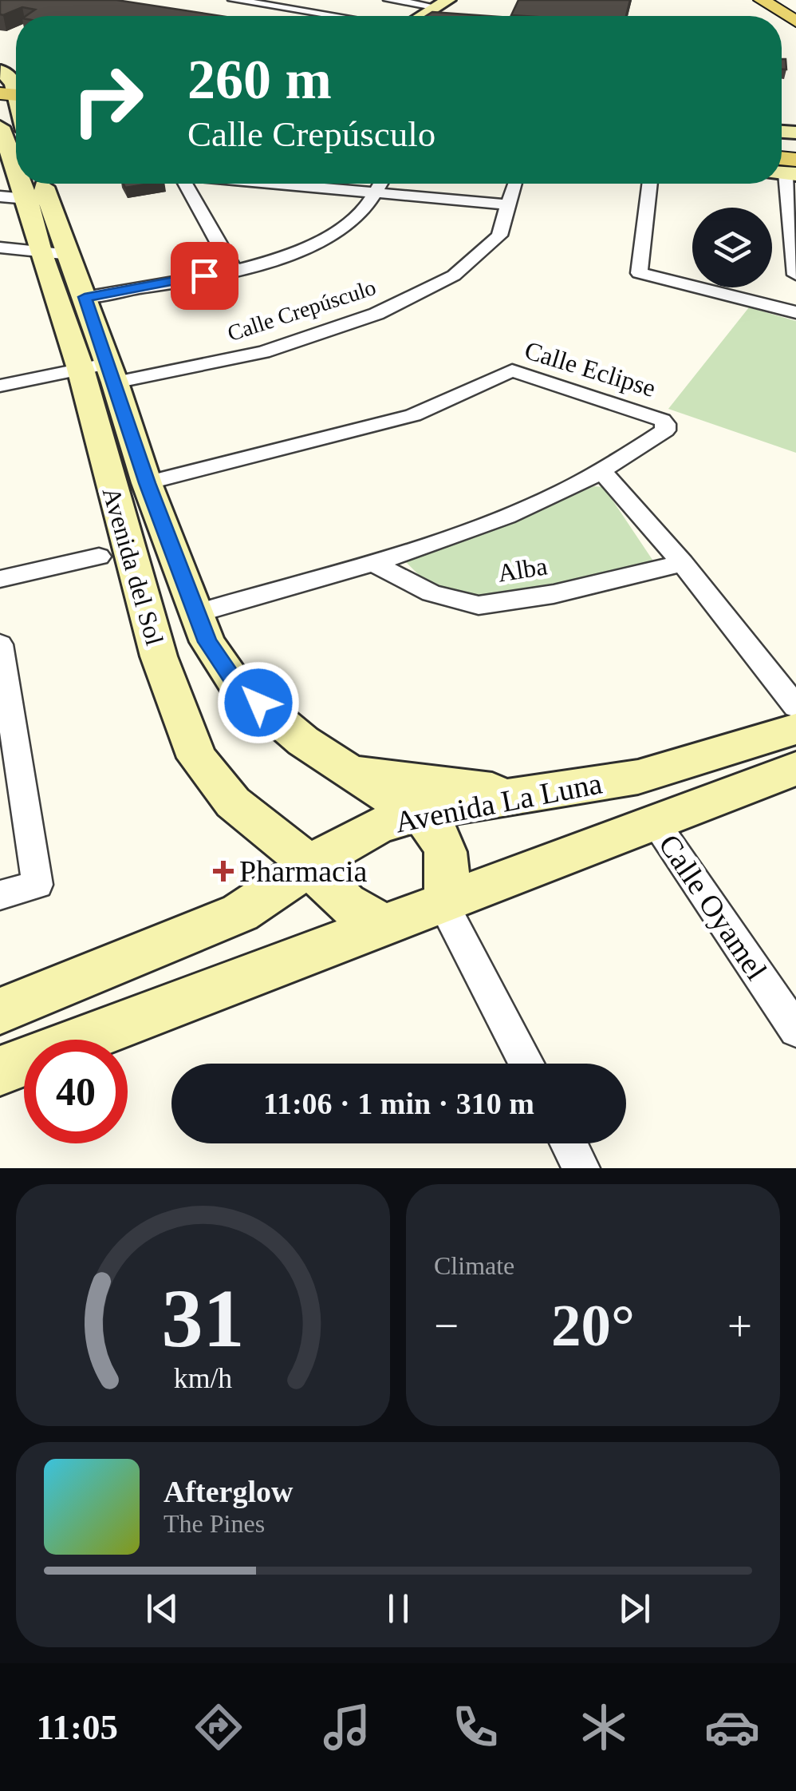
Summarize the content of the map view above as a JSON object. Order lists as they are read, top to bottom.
{
  "streets": {
    "street": [
      "Calle Crepúsculo",
      "Calle Eclipse",
      "Avenida del Sol",
      "Alba",
      "Avenida La Luna",
      "Calle Oyamel"
    ]
  },
  "crossings": [
    ["Calle Crepúsculo", "Avenida del Sol"],
    ["Calle Eclipse", "Avenida del Sol"],
    ["Calle Eclipse", "Alba"],
    ["Avenida del Sol", "Avenida La Luna"]
  ],
  "places": {
    "health": ["Pharmacia"]
  },
  "page": {
    "turn": ["260 m", "Calle Crepúsculo"],
    "limit": "40",
    "trip": "11:06 · 1 min · 310 m",
    "tile": "Climate",
    "heat": ["−", "20°", "+"],
    "song": ["Afterglow", "The Pines"],
    "tabs": "11:05",
    "gauge": ["31", "km/h"]
  }
}
